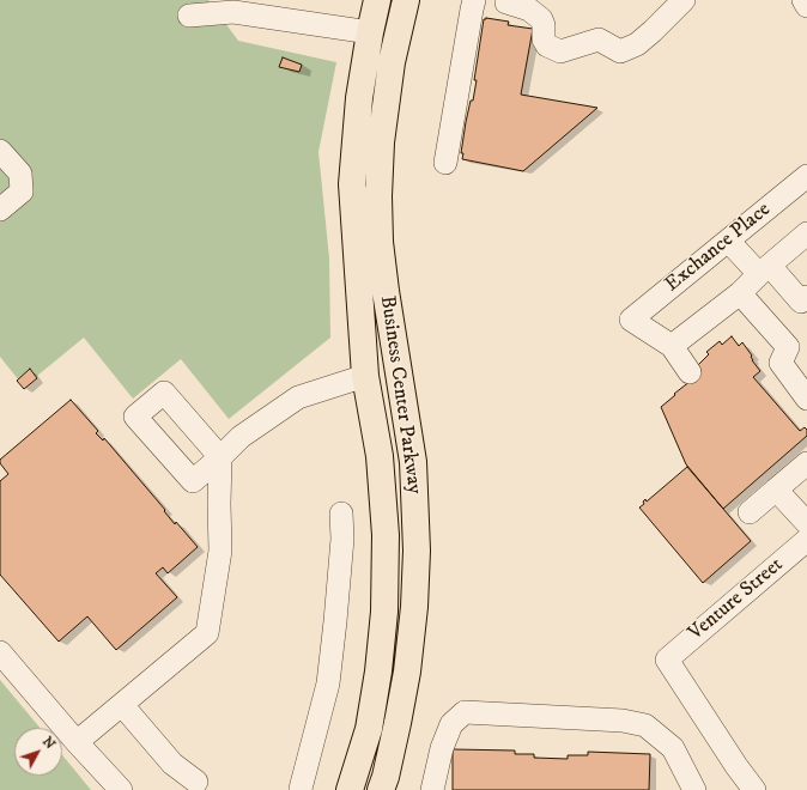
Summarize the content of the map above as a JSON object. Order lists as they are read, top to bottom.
{
  "streets": {
    "main road": ["Business Center Parkway"],
    "street": ["Exchance Place", "Venture Street"]
  },
  "north": "top right"
}
